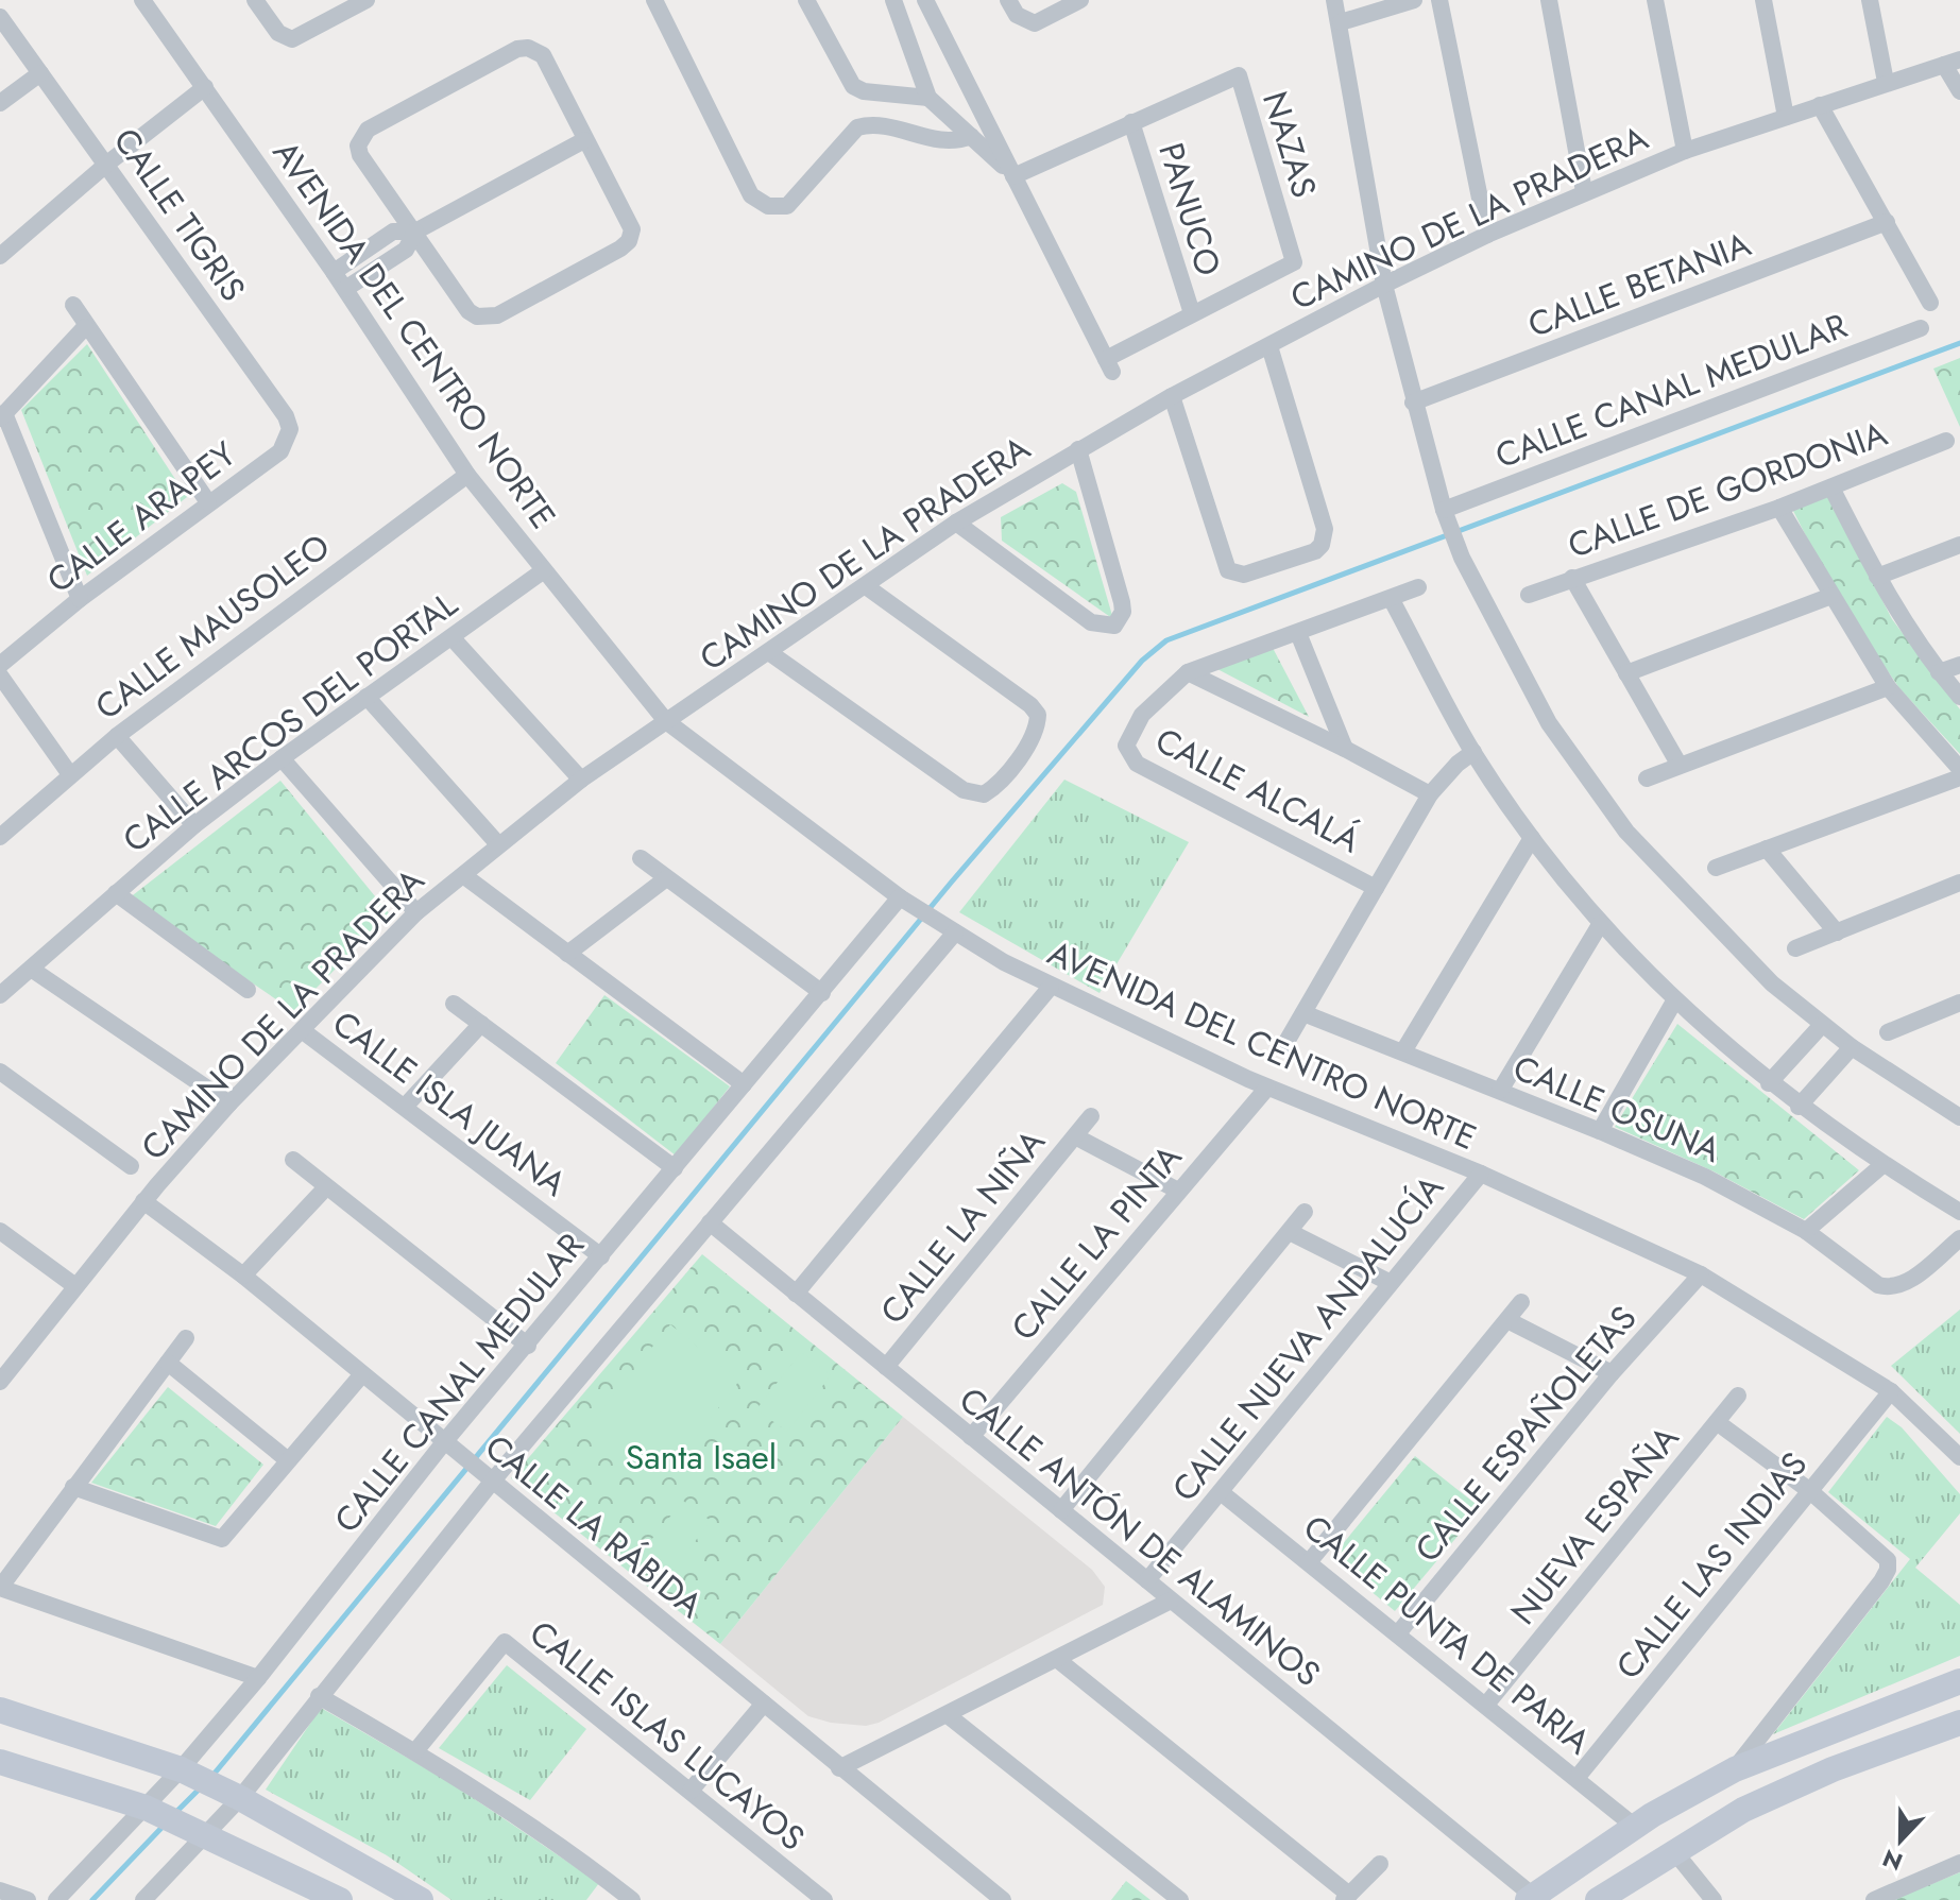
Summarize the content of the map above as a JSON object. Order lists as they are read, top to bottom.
{
  "streets": {
    "street": [
      "NAZAS",
      "PANUCO",
      "CALLE TIGRIS",
      "CAMINO DE LA PRADERA",
      "CALLE BETANIA",
      "AVENIDA DEL CENTRO NORTE",
      "CALLE CANAL MEDULAR",
      "CALLE DE GORDONIA",
      "CALLE ARAPEY",
      "CALLE MAUSOLEO",
      "CALLE ARCOS DEL PORTAL",
      "CALLE ALCALÁ",
      "CALLE ISLA JUANA",
      "CALLE OSUNA",
      "CALLE LA NIÑA",
      "CALLE LA PINTA",
      "CALLE NUEVA ANDALUCÍA",
      "CALLE ESPAÑOLETAS",
      "NUEVA ESPAÑA",
      "CALLE LA RÁBIDA",
      "CALLE ANTÓN DE ALAMINOS",
      "CALLE LAS INDIAS",
      "CALLE PUNTA DE PARIA",
      "CALLE ISLAS LUCAYOS"
    ]
  },
  "crossings": [
    ["NAZAS", "PANUCO"],
    ["CALLE TIGRIS", "CALLE ARAPEY"],
    ["CAMINO DE LA PRADERA", "AVENIDA DEL CENTRO NORTE"],
    ["CAMINO DE LA PRADERA", "CALLE ISLA JUANA"],
    ["CAMINO DE LA PRADERA", "CALLE LA RÁBIDA"],
    ["AVENIDA DEL CENTRO NORTE", "CALLE CANAL MEDULAR"],
    ["AVENIDA DEL CENTRO NORTE", "CALLE MAUSOLEO"],
    ["AVENIDA DEL CENTRO NORTE", "CALLE ARCOS DEL PORTAL"],
    ["AVENIDA DEL CENTRO NORTE", "CALLE LA PINTA"],
    ["AVENIDA DEL CENTRO NORTE", "CALLE NUEVA ANDALUCÍA"],
    ["AVENIDA DEL CENTRO NORTE", "CALLE ESPAÑOLETAS"],
    ["AVENIDA DEL CENTRO NORTE", "CALLE LAS INDIAS"],
    ["CALLE CANAL MEDULAR", "CALLE ISLA JUANA"],
    ["CALLE CANAL MEDULAR", "CALLE LA RÁBIDA"],
    ["CALLE LA NIÑA", "CALLE LA PINTA"],
    ["CALLE LA NIÑA", "CALLE ANTÓN DE ALAMINOS"],
    ["CALLE LA PINTA", "CALLE ANTÓN DE ALAMINOS"],
    ["CALLE NUEVA ANDALUCÍA", "CALLE ANTÓN DE ALAMINOS"],
    ["CALLE NUEVA ANDALUCÍA", "CALLE PUNTA DE PARIA"],
    ["CALLE ESPAÑOLETAS", "CALLE PUNTA DE PARIA"],
    ["NUEVA ESPAÑA", "CALLE PUNTA DE PARIA"],
    ["CALLE LAS INDIAS", "CALLE PUNTA DE PARIA"]
  ],
  "parks": ["Santa Isael"],
  "north": "bottom"
}
